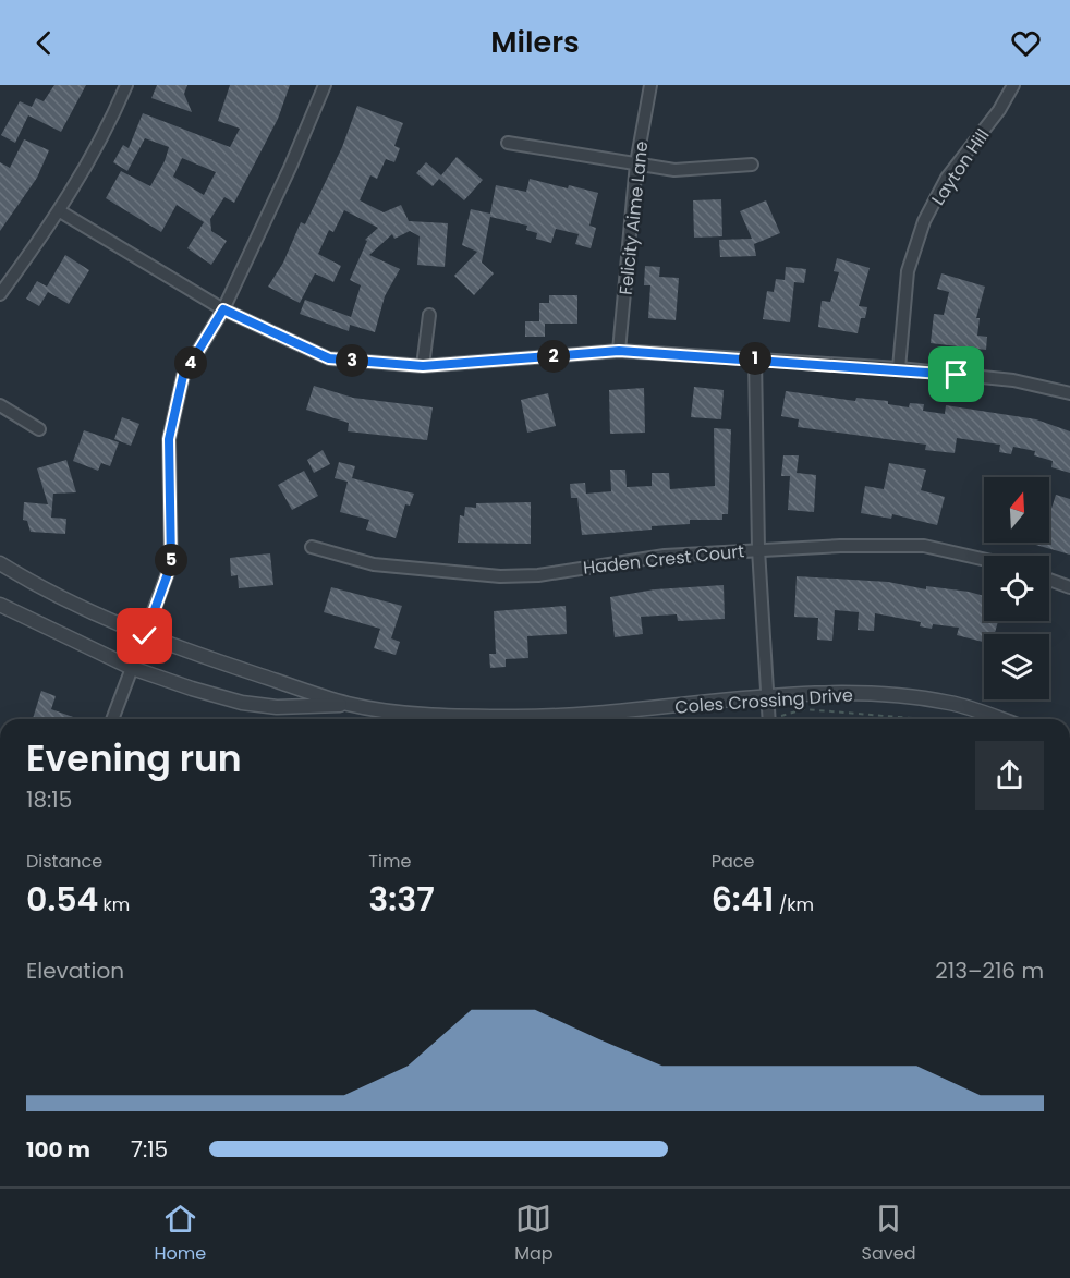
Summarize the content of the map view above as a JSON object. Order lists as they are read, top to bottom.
{
  "streets": {
    "street": [
      "Layton Hill",
      "Felicity Aime Lane",
      "Haden Crest Court",
      "Coles Crossing Drive"
    ]
  },
  "north": "top",
  "page": {
    "header": "Milers",
    "pins": [
      "2",
      "1",
      "3",
      "4",
      "5"
    ],
    "heading": ["Evening run", "18:15"],
    "stats": [
      ["Distance", "0.54 km"],
      ["Time", "3:37"],
      ["Pace", "6:41 /km"]
    ],
    "chart": ["Elevation", "213–216 m"],
    "list": [
      {
        "name": "100 m",
        "note": "7:15"
      }
    ],
    "tabs": ["Home", "Map", "Saved"]
  }
}
